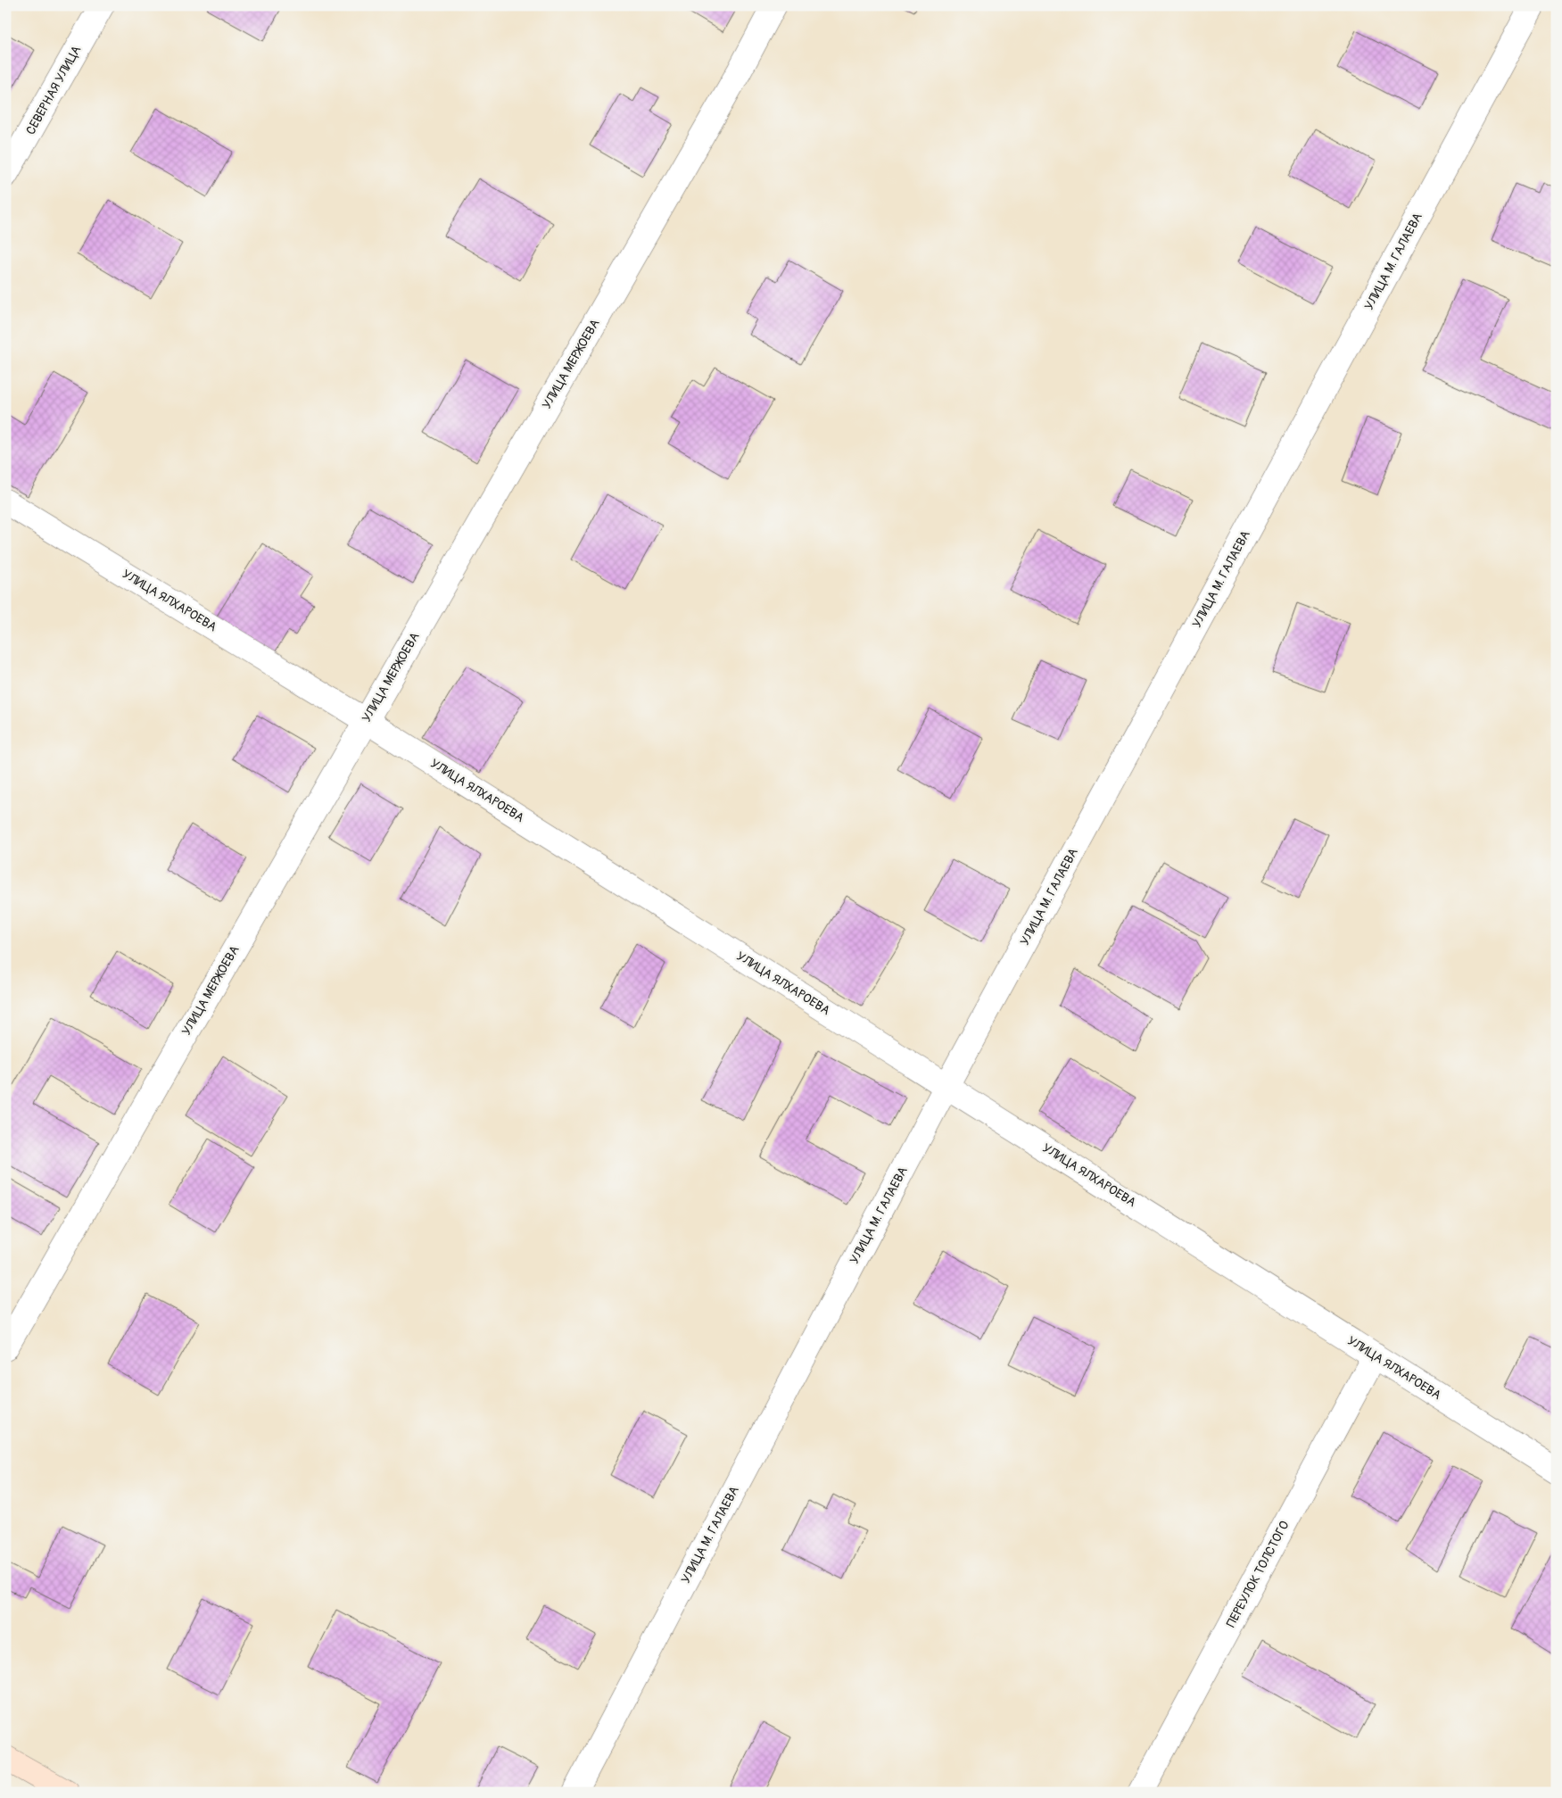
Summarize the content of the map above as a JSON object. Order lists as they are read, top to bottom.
{
  "streets": {
    "street": [
      "СЕВЕРНАЯ УЛИЦА",
      "УЛИЦА М. ГАЛАЕВА",
      "УЛИЦА МЕРЖОЕВА",
      "УЛИЦА ЯЛХАРОЕВА",
      "ПЕРЕУЛОК ТОЛСТОГО"
    ]
  },
  "crossings": [
    ["УЛИЦА М. ГАЛАЕВА", "УЛИЦА ЯЛХАРОЕВА"],
    ["УЛИЦА МЕРЖОЕВА", "УЛИЦА ЯЛХАРОЕВА"],
    ["УЛИЦА ЯЛХАРОЕВА", "ПЕРЕУЛОК ТОЛСТОГО"]
  ]
}
